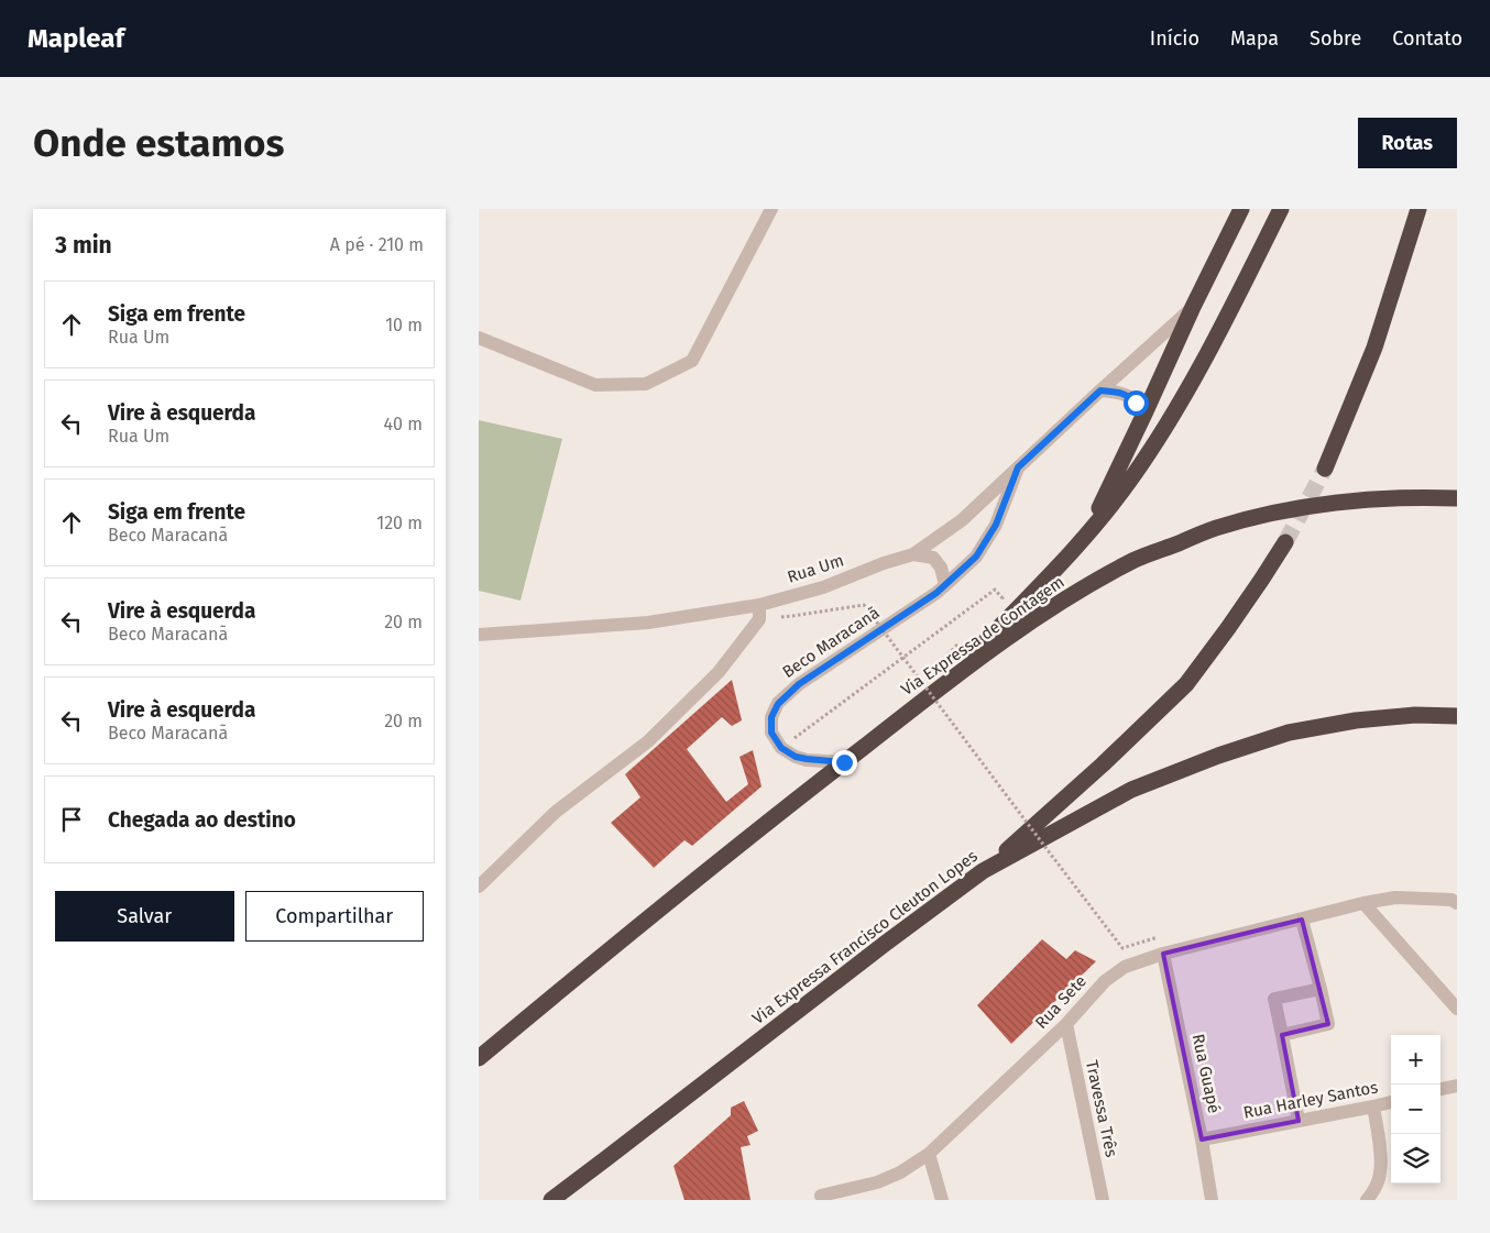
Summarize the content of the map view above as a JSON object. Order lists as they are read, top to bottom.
{
  "streets": {
    "highway": ["Via Expressa de Contagem", "Via Expressa Francisco Cleuton Lopes"],
    "street": [
      "Rua Um",
      "Beco Maracanã",
      "Rua Sete",
      "Rua Guapé",
      "Rua Harley Santos",
      "Travessa Três"
    ]
  },
  "crossings": [
    ["Rua Um", "Beco Maracanã"],
    ["Rua Sete", "Rua Guapé"],
    ["Rua Sete", "Travessa Três"],
    ["Rua Guapé", "Rua Harley Santos"]
  ],
  "page": {
    "header": "Mapleaf",
    "nav": [
      "Início",
      "Mapa",
      "Sobre",
      "Contato"
    ],
    "buttons": [
      "Rotas",
      ["Salvar", "Compartilhar"]
    ],
    "title": "Onde estamos",
    "heading": ["3 min", "A pé · 210 m"],
    "list": [
      ["Siga em frente", "Rua Um", "10 m"],
      ["Vire à esquerda", "Rua Um", "40 m"],
      ["Siga em frente", "Beco Maracanã", "120 m"],
      ["Vire à esquerda", "Beco Maracanã", "20 m"],
      ["Vire à esquerda", "Beco Maracanã", "20 m"],
      "Chegada ao destino"
    ],
    "map_buttons": ["+", "−"]
  }
}
